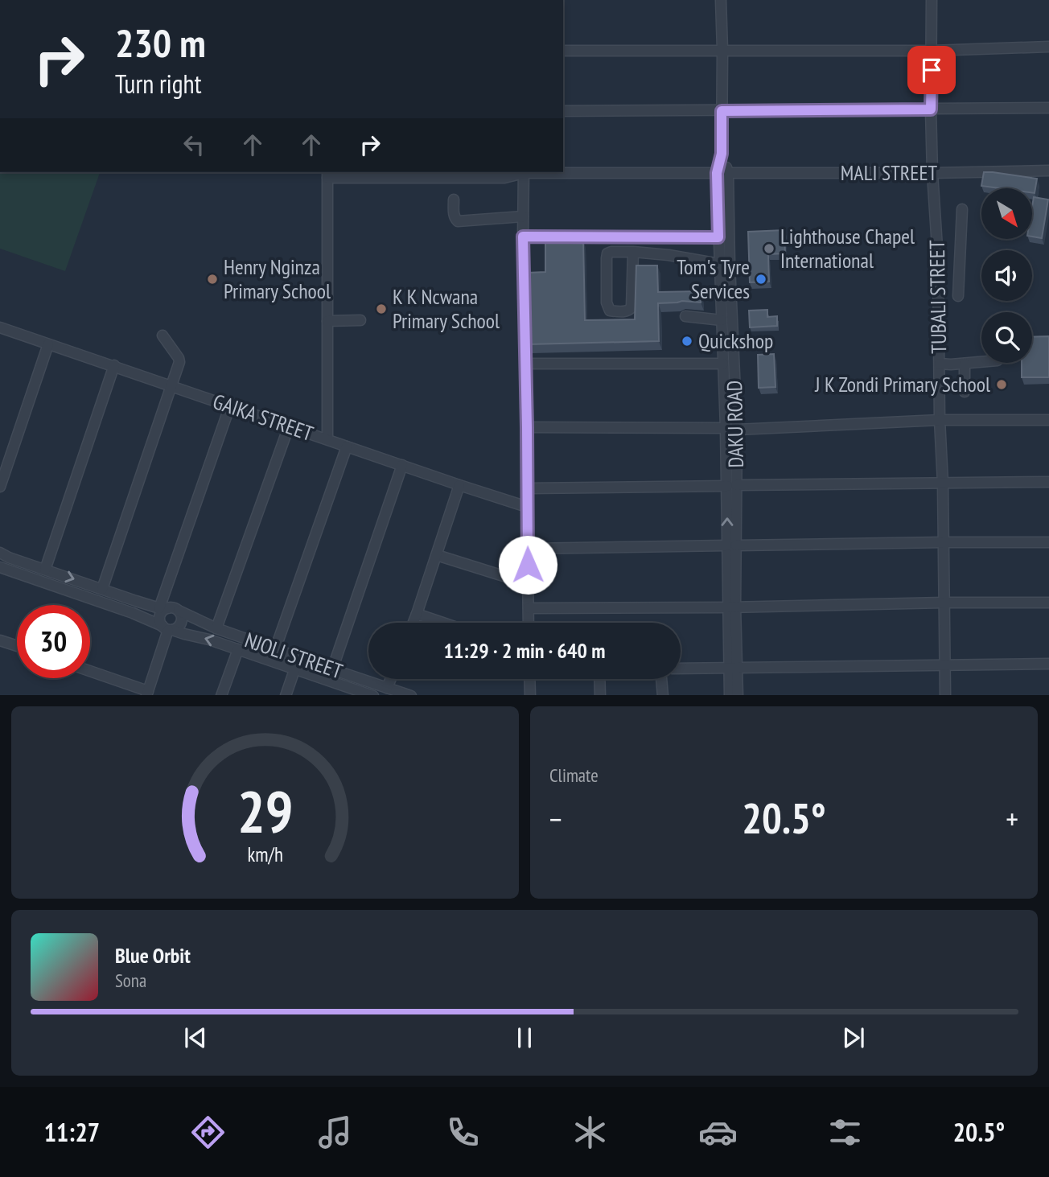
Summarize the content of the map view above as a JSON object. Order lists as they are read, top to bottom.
{
  "streets": {
    "street": [
      "MALI STREET",
      "TUBALI STREET",
      "GAIKA STREET",
      "DAKU ROAD",
      "NJOLI STREET"
    ]
  },
  "crossings": [
    ["MALI STREET", "TUBALI STREET"],
    ["MALI STREET", "DAKU ROAD"]
  ],
  "places": [
    "Lighthouse Chapel International",
    "Henry Nginza Primary School",
    "Tom's Tyre Services",
    "K K Ncwana Primary School",
    "Quickshop",
    "J K Zondi Primary School"
  ],
  "north": "bottom right",
  "page": {
    "turn": ["230 m", "Turn right"],
    "limit": "30",
    "trip": "11:29 · 2 min · 640 m",
    "tile": "Climate",
    "heat": ["−", "20.5°", "+"],
    "song": ["Blue Orbit", "Sona"],
    "tabs": ["11:27", "20.5°"],
    "gauge": ["29", "km/h"]
  }
}
